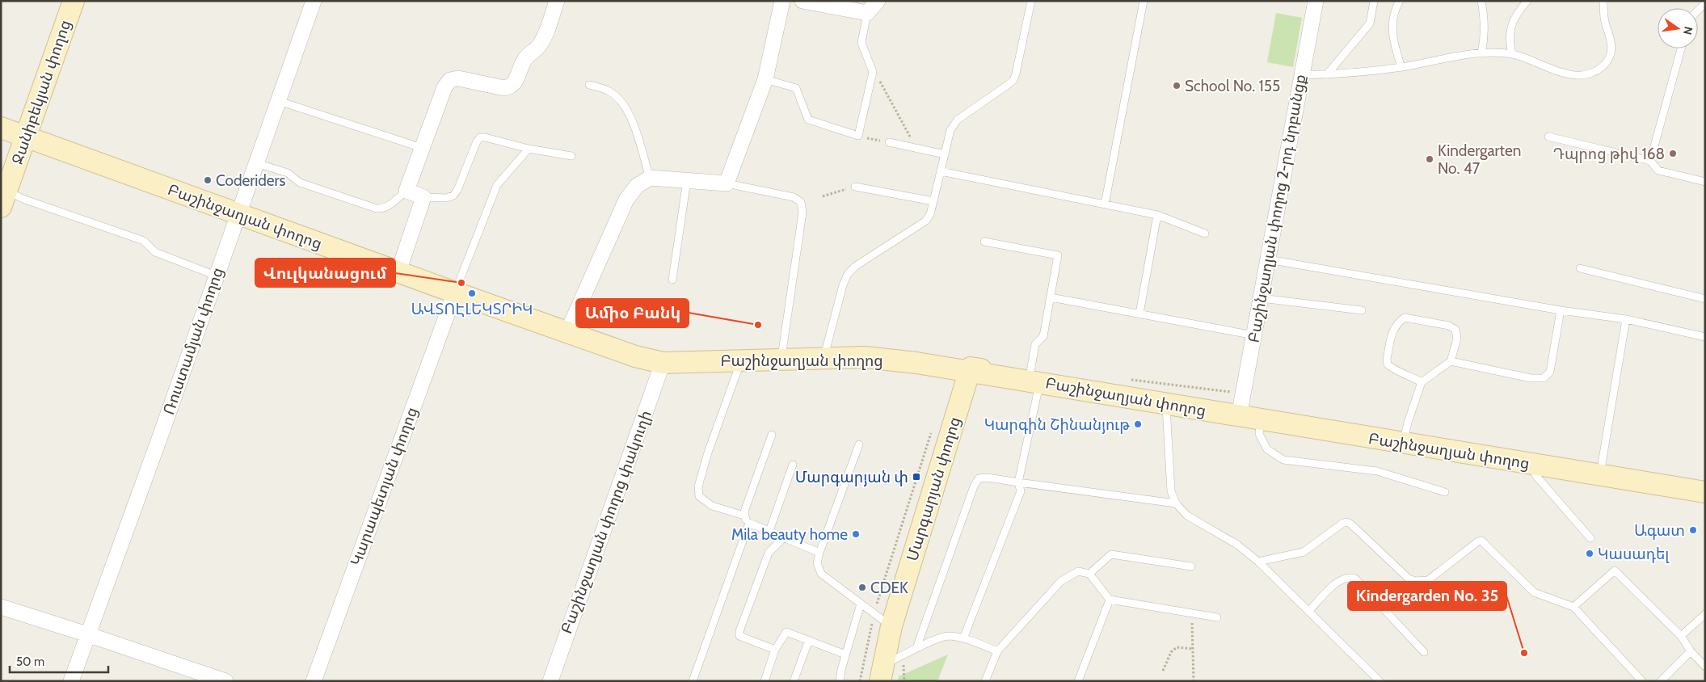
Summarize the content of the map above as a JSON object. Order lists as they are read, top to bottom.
{
  "streets": {
    "main road": ["Ջանիբեկյան փողոց", "Բաշինջաղյան փողոց", "Մարգարյան փողոց"],
    "street": [
      "Բաշինջաղյան փողոց 2-րդ նրբանցք",
      "Ռուստամյան փողոց",
      "Կարապետյան փողոց",
      "Բաշինջաղյան փողոց փակուղի"
    ]
  },
  "crossings": [
    ["Ջանիբեկյան փողոց", "Բաշինջաղյան փողոց"],
    ["Բաշինջաղյան փողոց 2-րդ նրբանցք", "Բաշինջաղյան փողոց"],
    ["Բաշինջաղյան փողոց", "Ռուստամյան փողոց"],
    ["Բաշինջաղյան փողոց", "Կարապետյան փողոց"],
    ["Բաշինջաղյան փողոց", "Մարգարյան փողոց"],
    ["Բաշինջաղյան փողոց", "Բաշինջաղյան փողոց փակուղի"]
  ],
  "places": {
    "other": [
      "School No. 155",
      "Դպրոց թիվ 168",
      "Kindergarten No. 47",
      "Coderiders",
      "Վուլկանացում",
      "ԱՎՏՈԷԼԵԿՏՐԻԿ",
      "Ամիօ Բանկ",
      "Կարգին Շինանյութ",
      "Ագատ",
      "Mila beauty home",
      "Կասադել",
      "CDEK",
      "Kindergarden No. 35"
    ],
    "transit": ["Մարգարյան փ"]
  },
  "scale_bar": "50 m",
  "north": "right"
}
